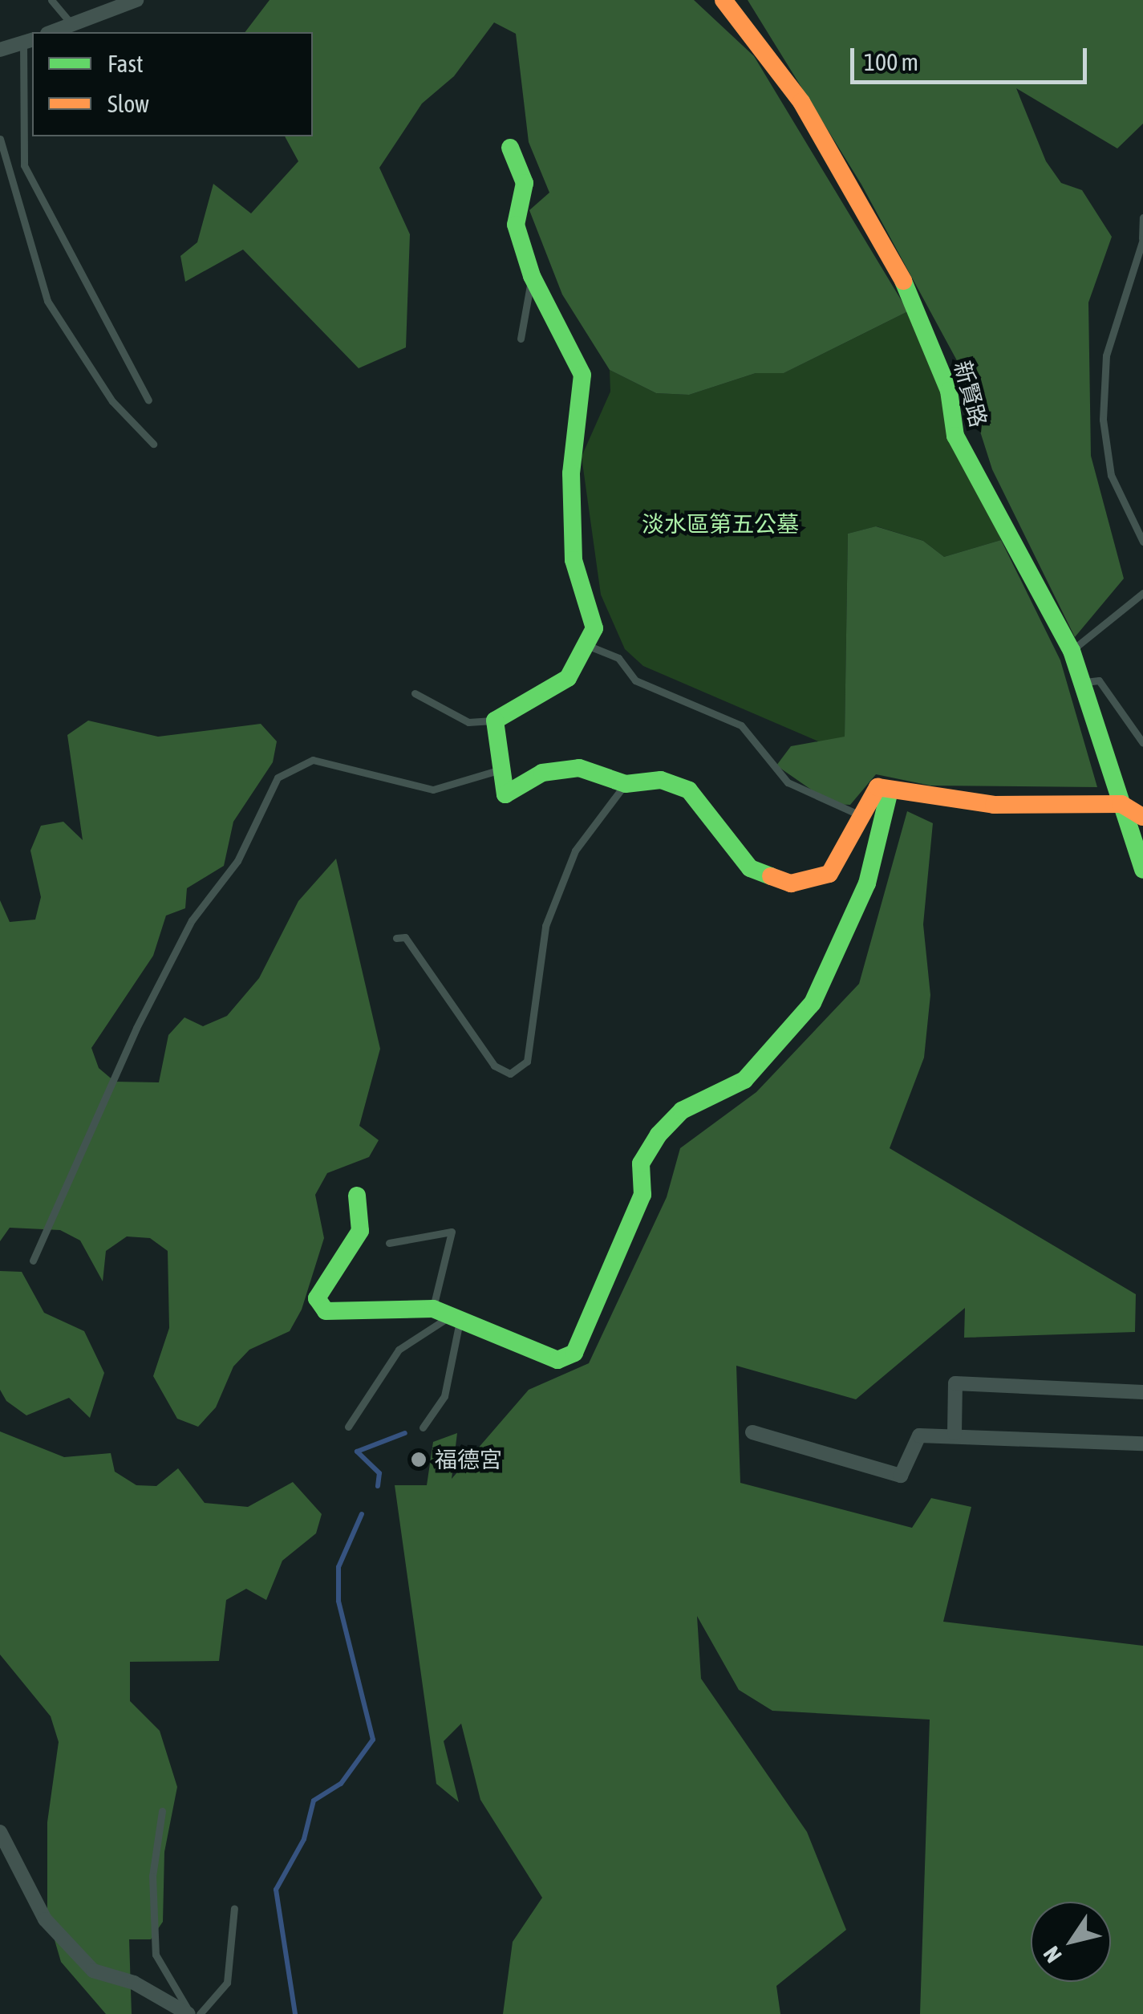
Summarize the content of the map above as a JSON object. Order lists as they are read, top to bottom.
{
  "streets": {
    "street": ["新賢路"]
  },
  "parks": ["淡水區第五公墓"],
  "places": ["福德宮"],
  "legend": ["Fast", "Slow"],
  "scale_bar": "100 m",
  "north": "bottom left"
}
